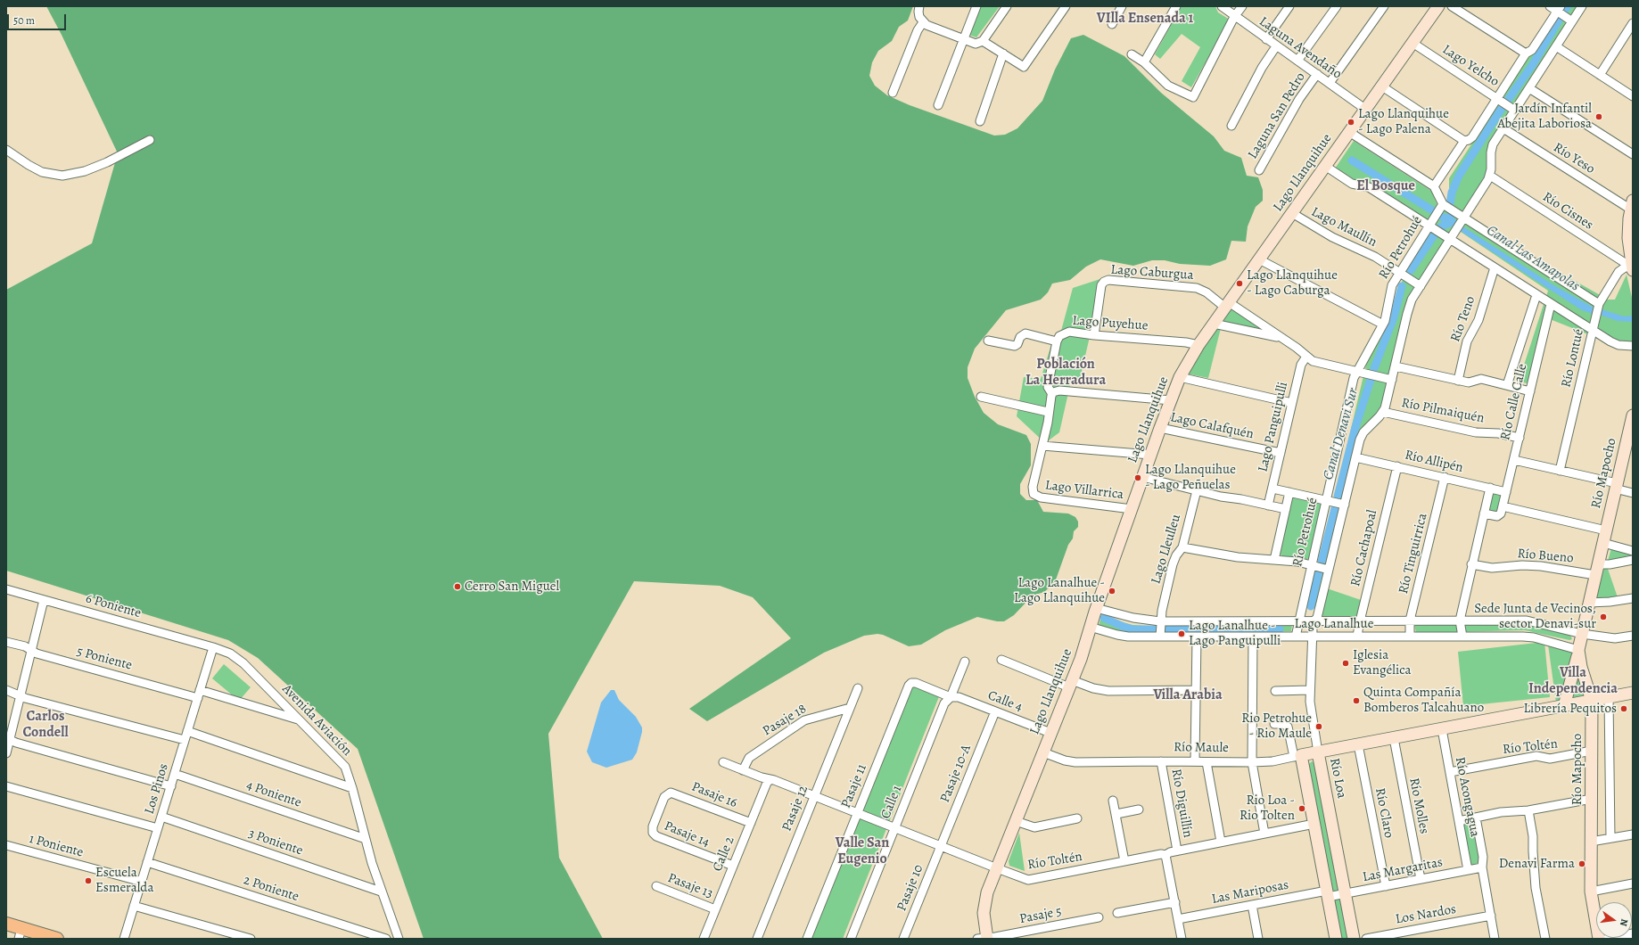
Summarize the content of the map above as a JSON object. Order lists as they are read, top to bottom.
{
  "streets": {
    "street": [
      "Laguna Avendaño",
      "Lago Yelcho",
      "Laguna San Pedro",
      "Río Yeso",
      "Lago Llanquihue",
      "Río Cisnes",
      "Lago Maullín",
      "Río Petrohué",
      "Lago Caburgua",
      "Río Teno",
      "Lago Puyehue",
      "Río Lontué",
      "Río Calle Calle",
      "Río Pilmaiquén",
      "Lago Calafquén",
      "Lago Panguipulli",
      "Río Allipén",
      "Río Mapocho",
      "Lago Villarrica",
      "Río Cachapoal",
      "Lago Lleulleu",
      "Río Tinguirrica",
      "Río Bueno",
      "6 Poniente",
      "Lago Lanalhue",
      "5 Poniente",
      "Calle 4",
      "Avenida Aviación",
      "Pasaje 18",
      "Río Toltén",
      "Río Maule",
      "Pasaje 10-A",
      "Río Loa",
      "Pasaje 11",
      "Los Pinos",
      "4 Poniente",
      "Pasaje 16",
      "Río Acongagua",
      "Calle 1",
      "Río Diguillín",
      "Río Molles",
      "Pasaje 12",
      "Río Claro",
      "Pasaje 14",
      "3 Poniente",
      "1 Poniente",
      "Calle 2",
      "Las Margaritas",
      "Pasaje 13",
      "Pasaje 10",
      "2 Poniente",
      "Las Mariposas",
      "Los Nardos",
      "Pasaje 5"
    ]
  },
  "crossings": [
    ["Laguna Avendaño", "Laguna San Pedro"],
    ["Laguna Avendaño", "Lago Llanquihue"],
    ["Lago Yelcho", "Lago Llanquihue"],
    ["Lago Llanquihue", "Lago Maullín"],
    ["Lago Llanquihue", "Lago Caburgua"],
    ["Lago Llanquihue", "Lago Puyehue"],
    ["Lago Llanquihue", "Lago Calafquén"],
    ["Lago Llanquihue", "Lago Villarrica"],
    ["Lago Llanquihue", "Lago Lanalhue"],
    ["Lago Llanquihue", "Calle 4"],
    ["Lago Llanquihue", "Río Toltén"],
    ["Lago Llanquihue", "Río Maule"],
    ["Lago Llanquihue", "Pasaje 5"],
    ["Río Cisnes", "Río Lontué"],
    ["Lago Maullín", "Río Petrohué"],
    ["Río Petrohué", "Lago Caburgua"],
    ["Río Petrohué", "Lago Lanalhue"],
    ["Lago Caburgua", "Lago Puyehue"],
    ["Lago Caburgua", "Lago Panguipulli"],
    ["Río Calle Calle", "Río Pilmaiquén"],
    ["Río Calle Calle", "Río Allipén"],
    ["Lago Calafquén", "Lago Panguipulli"],
    ["Río Allipén", "Río Cachapoal"],
    ["Río Allipén", "Río Tinguirrica"],
    ["Río Mapocho", "Río Bueno"],
    ["Río Mapocho", "Lago Lanalhue"],
    ["Río Mapocho", "Río Toltén"],
    ["Río Mapocho", "Río Maule"],
    ["Río Cachapoal", "Lago Lanalhue"],
    ["Lago Lleulleu", "Lago Lanalhue"],
    ["Río Tinguirrica", "Lago Lanalhue"],
    ["6 Poniente", "Avenida Aviación"],
    ["6 Poniente", "Los Pinos"],
    ["Lago Lanalhue", "Río Loa"],
    ["5 Poniente", "Los Pinos"],
    ["Calle 4", "Pasaje 10-A"],
    ["Calle 4", "Pasaje 11"],
    ["Calle 4", "Calle 1"],
    ["Avenida Aviación", "Los Pinos"],
    ["Avenida Aviación", "4 Poniente"],
    ["Avenida Aviación", "3 Poniente"],
    ["Pasaje 18", "Río Toltén"],
    ["Pasaje 18", "Pasaje 12"],
    ["Río Toltén", "Pasaje 10-A"],
    ["Río Toltén", "Pasaje 11"],
    ["Río Toltén", "Río Acongagua"],
    ["Río Toltén", "Calle 1"],
    ["Río Toltén", "Río Diguillín"],
    ["Río Toltén", "Pasaje 12"],
    ["Río Toltén", "Calle 2"],
    ["Río Toltén", "Pasaje 10"],
    ["Río Maule", "Río Loa"],
    ["Río Maule", "Río Acongagua"],
    ["Río Maule", "Río Diguillín"],
    ["Río Maule", "Río Molles"],
    ["Río Maule", "Río Claro"],
    ["Pasaje 10-A", "Pasaje 10"],
    ["Río Loa", "Las Margaritas"],
    ["Pasaje 11", "Calle 1"],
    ["Los Pinos", "4 Poniente"],
    ["Los Pinos", "3 Poniente"],
    ["Los Pinos", "1 Poniente"],
    ["Los Pinos", "2 Poniente"],
    ["Pasaje 16", "Pasaje 14"],
    ["Pasaje 16", "Calle 2"],
    ["Río Acongagua", "Las Margaritas"],
    ["Río Acongagua", "Los Nardos"],
    ["Río Molles", "Las Margaritas"],
    ["Río Claro", "Las Margaritas"],
    ["Pasaje 14", "Calle 2"],
    ["Calle 2", "Pasaje 13"],
    ["Las Margaritas", "Las Mariposas"]
  ],
  "districts": [
    "VIlla Ensenada 1",
    "El Bosque",
    "Población La Herradura",
    "Villa Independencia",
    "Villa Arabia",
    "Carlos Condell",
    "Valle San Eugenio"
  ],
  "water": ["Canal Las Amapolas", "Canal Denavi Sur"],
  "places": [
    "Jardín Infantil Abejita Laboriosa",
    "Lago Llanquihue - Lago Palena",
    "Lago Llanquihue - Lago Caburga",
    "Lago Llanquihue - Lago Peñuelas",
    "Cerro San Miguel",
    "Lago Lanalhue - Lago Llanquihue",
    "Sede Junta de Vecinos, sector Denavi-sur",
    "Lago Lanalhue - Lago Panguipulli",
    "Iglesia Evangélica",
    "Quinta Compañía Bomberos Talcahuano",
    "Librería Pequitos",
    "Rio Petrohue - Rio Maule",
    "Rio Loa - Rio Tolten",
    "Denavi Farma",
    "Escuela Esmeralda"
  ],
  "scale_bar": "50 m",
  "north": "right"
}
